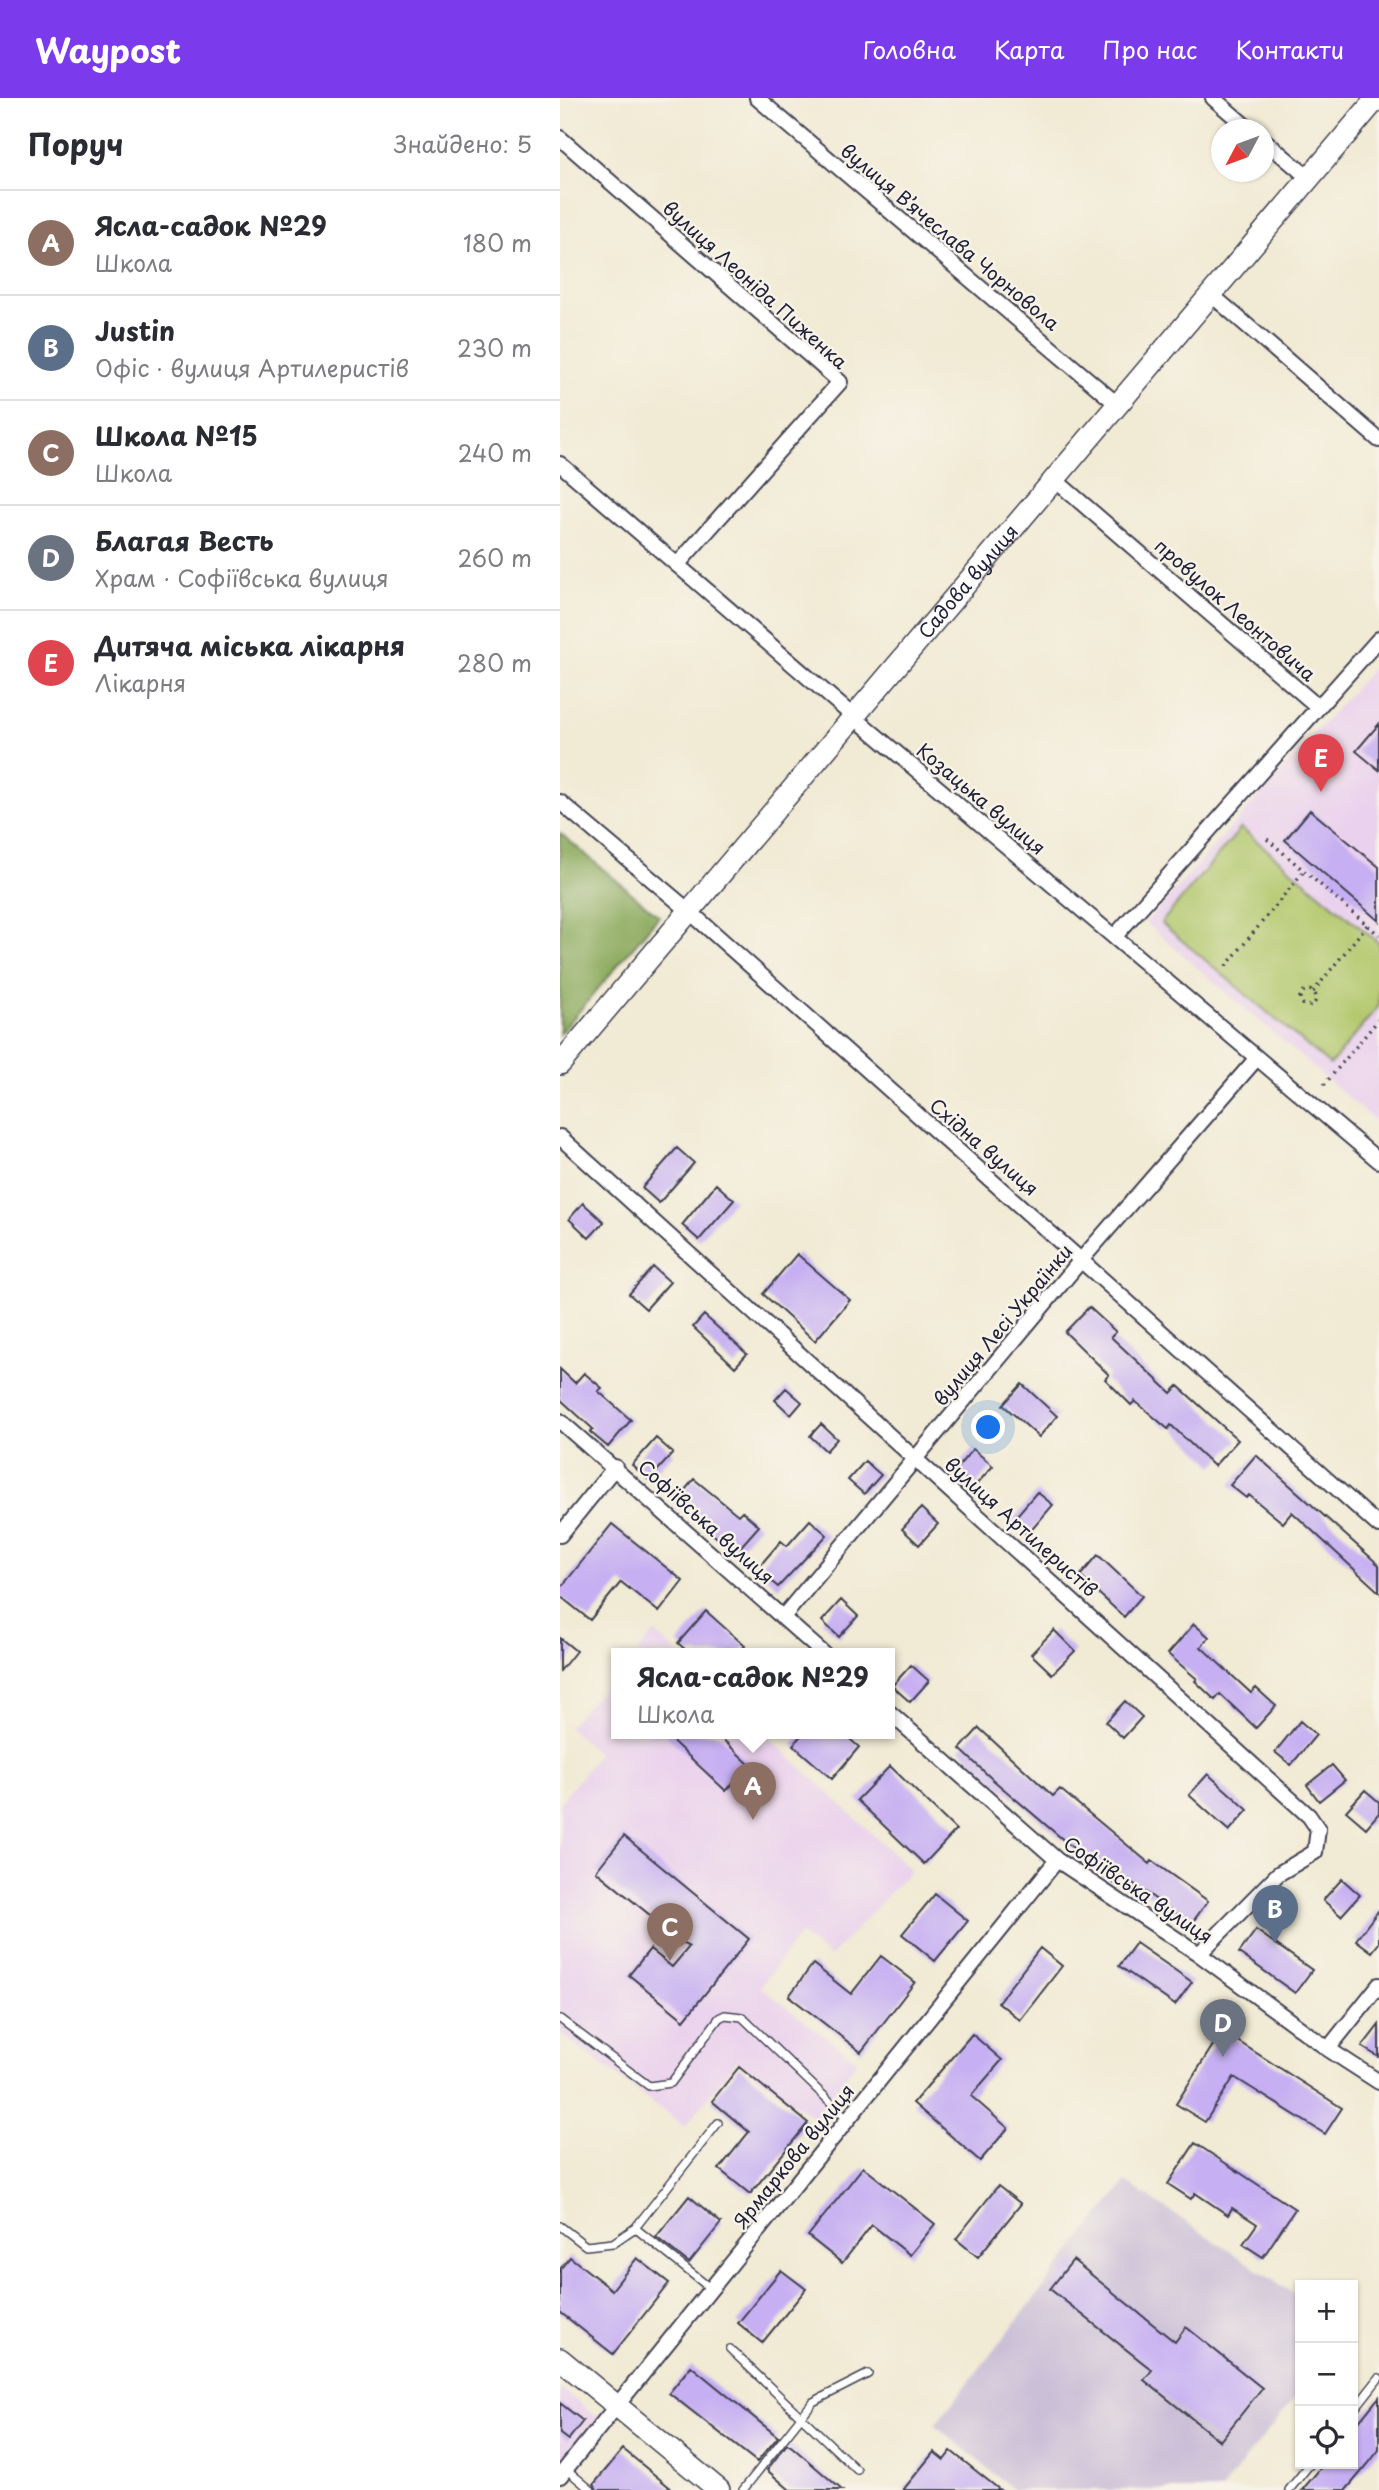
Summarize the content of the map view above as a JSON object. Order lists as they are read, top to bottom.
{
  "streets": {
    "street": [
      "вулиця Вʼячеслава Чорновола",
      "вулиця Леоніда Пиженка",
      "Садова вулиця",
      "провулок Леонтовича",
      "Козацька вулиця",
      "Східна вулиця",
      "вулиця Лесі Українки",
      "Софіївська вулиця",
      "вулиця Артилеристів",
      "Ярмаркова вулиця"
    ]
  },
  "crossings": [
    ["вулиця Вʼячеслава Чорновола", "Садова вулиця"],
    ["вулиця Леоніда Пиженка", "Козацька вулиця"],
    ["Садова вулиця", "провулок Леонтовича"],
    ["Садова вулиця", "Козацька вулиця"],
    ["Садова вулиця", "Східна вулиця"],
    ["провулок Леонтовича", "Козацька вулиця"],
    ["Козацька вулиця", "вулиця Лесі Українки"],
    ["Східна вулиця", "вулиця Лесі Українки"],
    ["вулиця Лесі Українки", "Софіївська вулиця"],
    ["вулиця Лесі Українки", "вулиця Артилеристів"],
    ["Софіївська вулиця", "вулиця Артилеристів"],
    ["Софіївська вулиця", "Ярмаркова вулиця"]
  ],
  "north": "bottom left",
  "page": {
    "header": "Waypost",
    "nav": [
      "Головна",
      "Карта",
      "Про нас",
      "Контакти"
    ],
    "heading": ["Поруч", "Знайдено: 5"],
    "list": [
      {
        "mark": "A",
        "name": "Ясла-садок №29",
        "note": "Школа",
        "value": "180 m"
      },
      {
        "mark": "B",
        "name": "Justin",
        "note": "Офіс · вулиця Артилеристів",
        "value": "230 m"
      },
      {
        "mark": "C",
        "name": "Школа №15",
        "note": "Школа",
        "value": "240 m"
      },
      {
        "mark": "D",
        "name": "Благая Весть",
        "note": "Храм · Софіївська вулиця",
        "value": "260 m"
      },
      {
        "mark": "E",
        "name": "Дитяча міська лікарня",
        "note": "Лікарня",
        "value": "280 m"
      }
    ],
    "pins": [
      "E",
      "A",
      "B",
      "C",
      "D"
    ],
    "popup": ["Ясла-садок №29", "Школа"],
    "map_buttons": ["+", "−"]
  }
}
